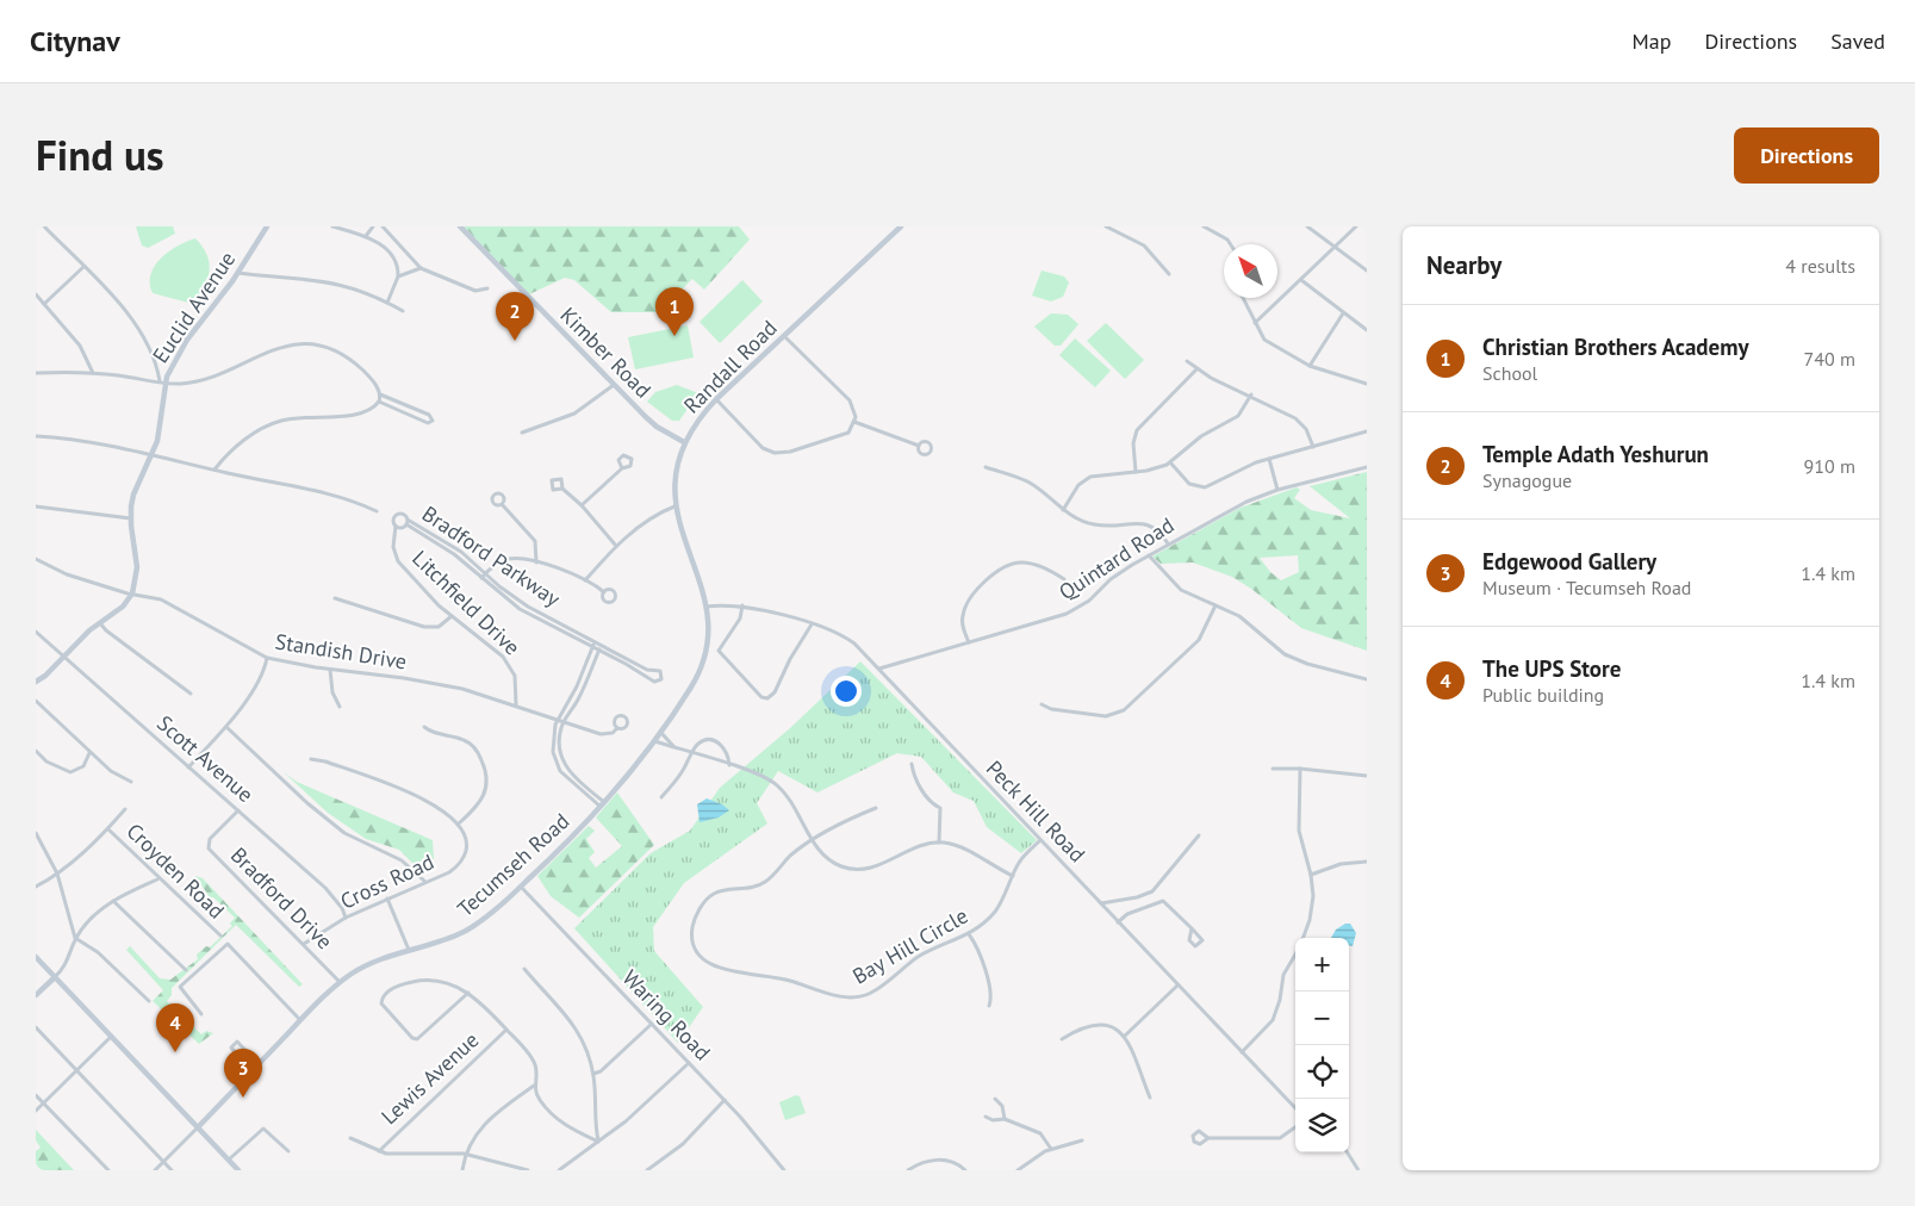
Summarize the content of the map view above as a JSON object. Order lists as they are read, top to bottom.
{
  "streets": {
    "street": [
      "Euclid Avenue",
      "Kimber Road",
      "Randall Road",
      "Bradford Parkway",
      "Quintard Road",
      "Litchfield Drive",
      "Standish Drive",
      "Scott Avenue",
      "Peck Hill Road",
      "Tecumseh Road",
      "Croyden Road",
      "Cross Road",
      "Bradford Drive",
      "Bay Hill Circle",
      "Waring Road",
      "Lewis Avenue"
    ]
  },
  "crossings": [
    ["Euclid Avenue", "Standish Drive"],
    ["Kimber Road", "Randall Road"],
    ["Randall Road", "Peck Hill Road"],
    ["Randall Road", "Tecumseh Road"],
    ["Bradford Parkway", "Litchfield Drive"],
    ["Quintard Road", "Peck Hill Road"],
    ["Litchfield Drive", "Standish Drive"],
    ["Scott Avenue", "Cross Road"],
    ["Scott Avenue", "Bradford Drive"],
    ["Peck Hill Road", "Tecumseh Road"],
    ["Peck Hill Road", "Bay Hill Circle"],
    ["Tecumseh Road", "Bradford Drive"],
    ["Tecumseh Road", "Waring Road"],
    ["Cross Road", "Bradford Drive"]
  ],
  "north": "top left",
  "page": {
    "header": "Citynav",
    "nav": ["Map", "Directions", "Saved"],
    "title": "Find us",
    "buttons": "Directions",
    "heading": ["Nearby", "4 results"],
    "pins": [
      "1",
      "2",
      "4",
      "3"
    ],
    "list": [
      {
        "mark": "1",
        "name": "Christian Brothers Academy",
        "note": "School",
        "value": "740 m"
      },
      {
        "mark": "2",
        "name": "Temple Adath Yeshurun",
        "note": "Synagogue",
        "value": "910 m"
      },
      {
        "mark": "3",
        "name": "Edgewood Gallery",
        "note": "Museum · Tecumseh Road",
        "value": "1.4 km"
      },
      {
        "mark": "4",
        "name": "The UPS Store",
        "note": "Public building",
        "value": "1.4 km"
      }
    ],
    "map_buttons": ["+", "−"]
  }
}
